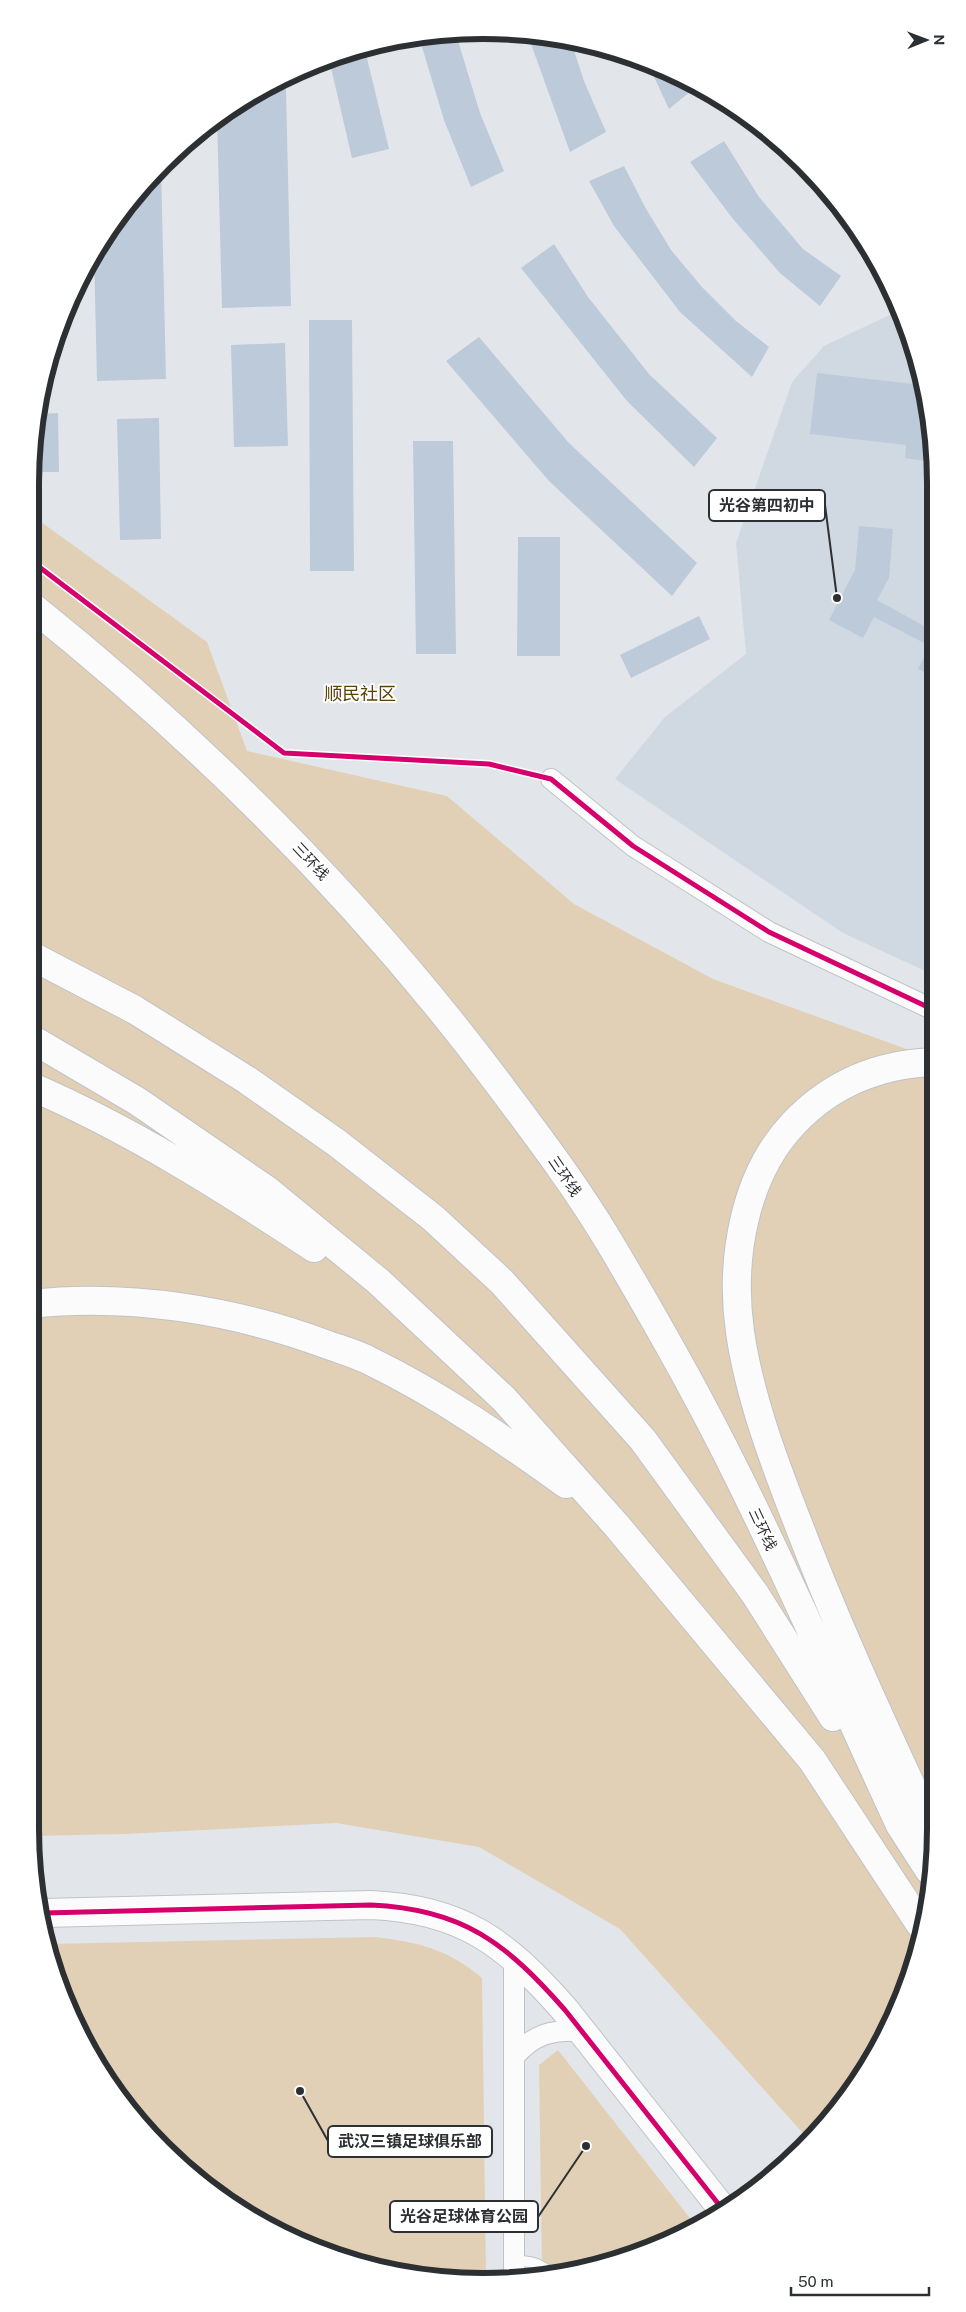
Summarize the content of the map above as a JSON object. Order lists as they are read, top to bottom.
{
  "streets": {
    "main road": ["三环线"]
  },
  "districts": ["顺民社区"],
  "places": ["光谷第四初中", "武汉三镇足球俱乐部", "光谷足球体育公园"],
  "scale_bar": "50 m",
  "north": "right"
}
